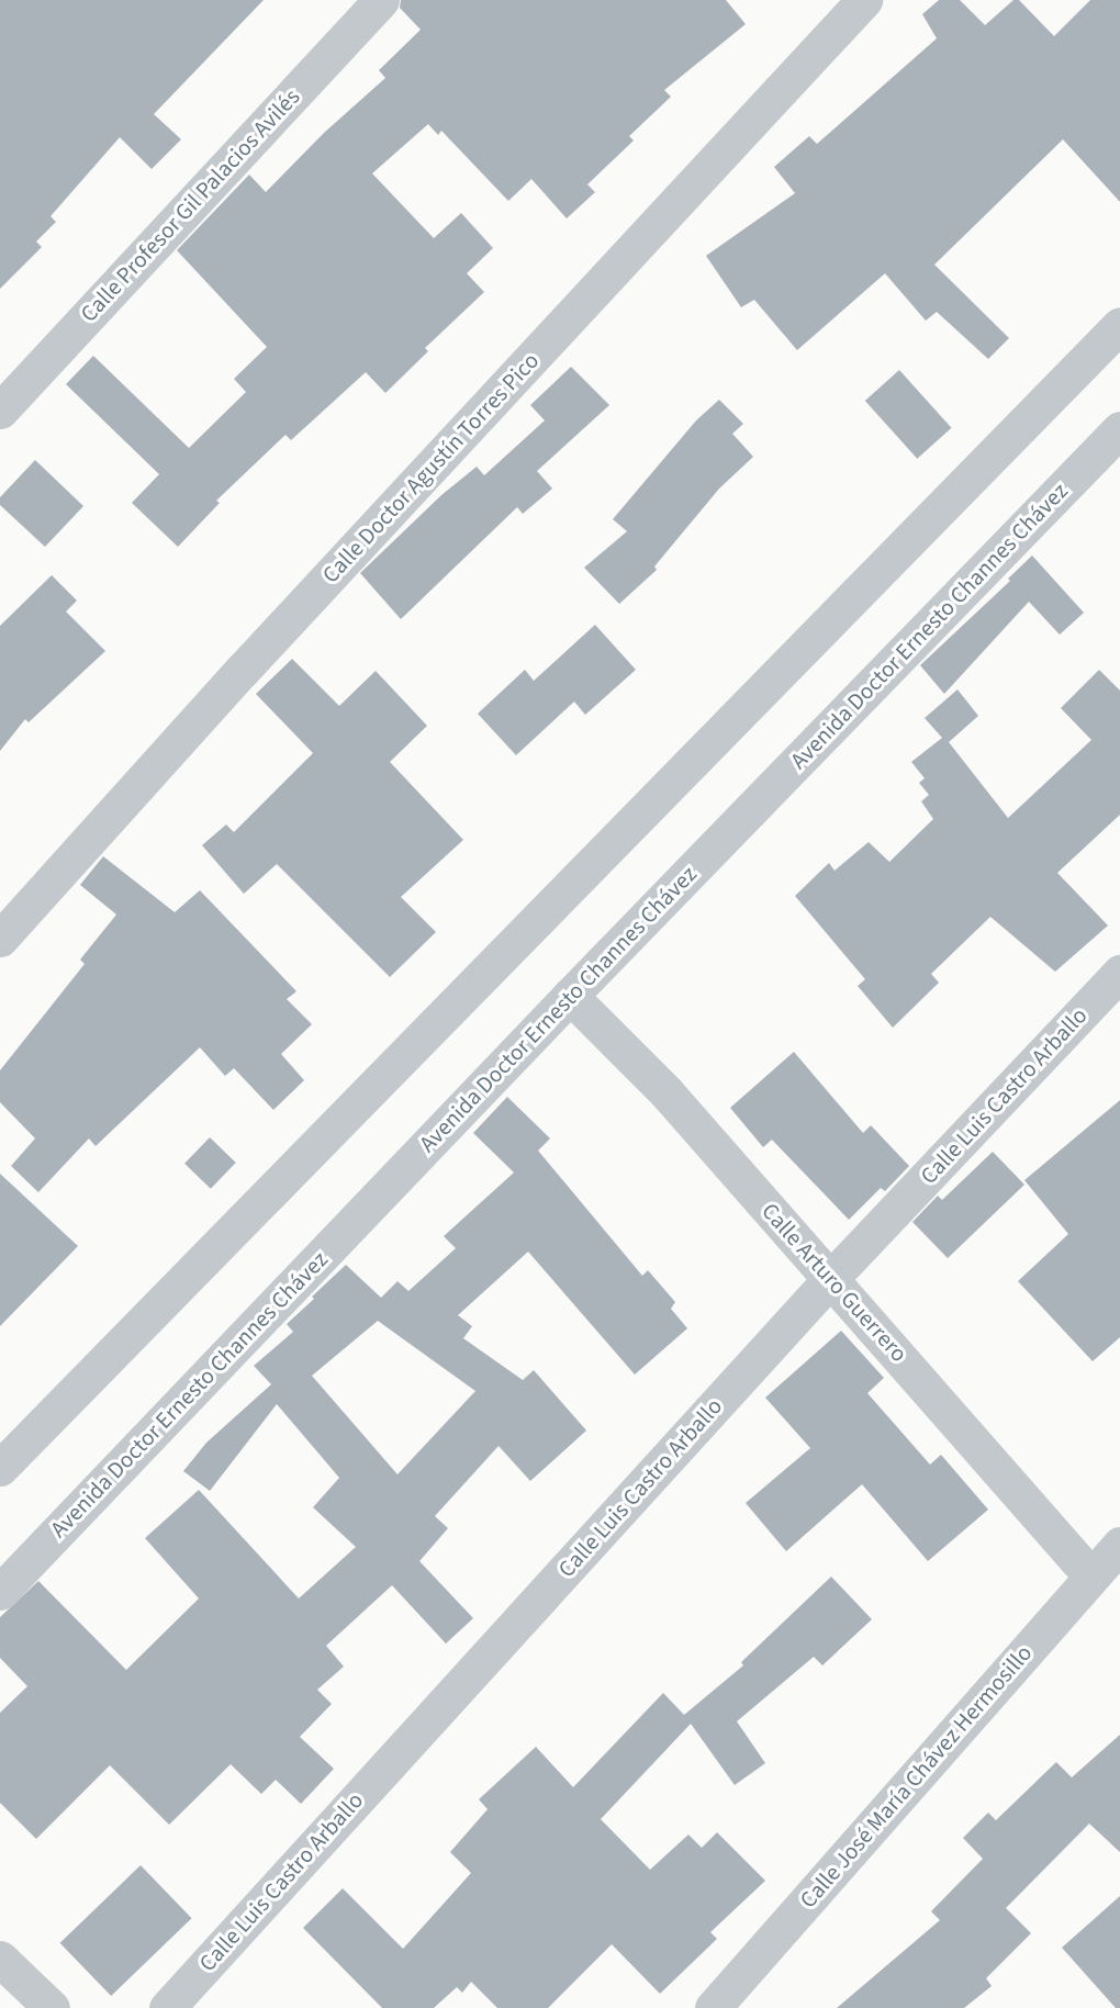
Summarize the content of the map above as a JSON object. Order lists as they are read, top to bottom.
{
  "streets": {
    "street": [
      "Calle Profesor Gil Palacios Avilés",
      "Calle Doctor Agustín Torres Pico",
      "Avenida Doctor Ernesto Channes Chávez",
      "Calle Luis Castro Arballo",
      "Calle Arturo Guerrero",
      "Calle José María Chávez Hermosillo"
    ]
  },
  "crossings": [
    ["Avenida Doctor Ernesto Channes Chávez", "Calle Arturo Guerrero"],
    ["Calle Luis Castro Arballo", "Calle Arturo Guerrero"],
    ["Calle Arturo Guerrero", "Calle José María Chávez Hermosillo"]
  ]
}
